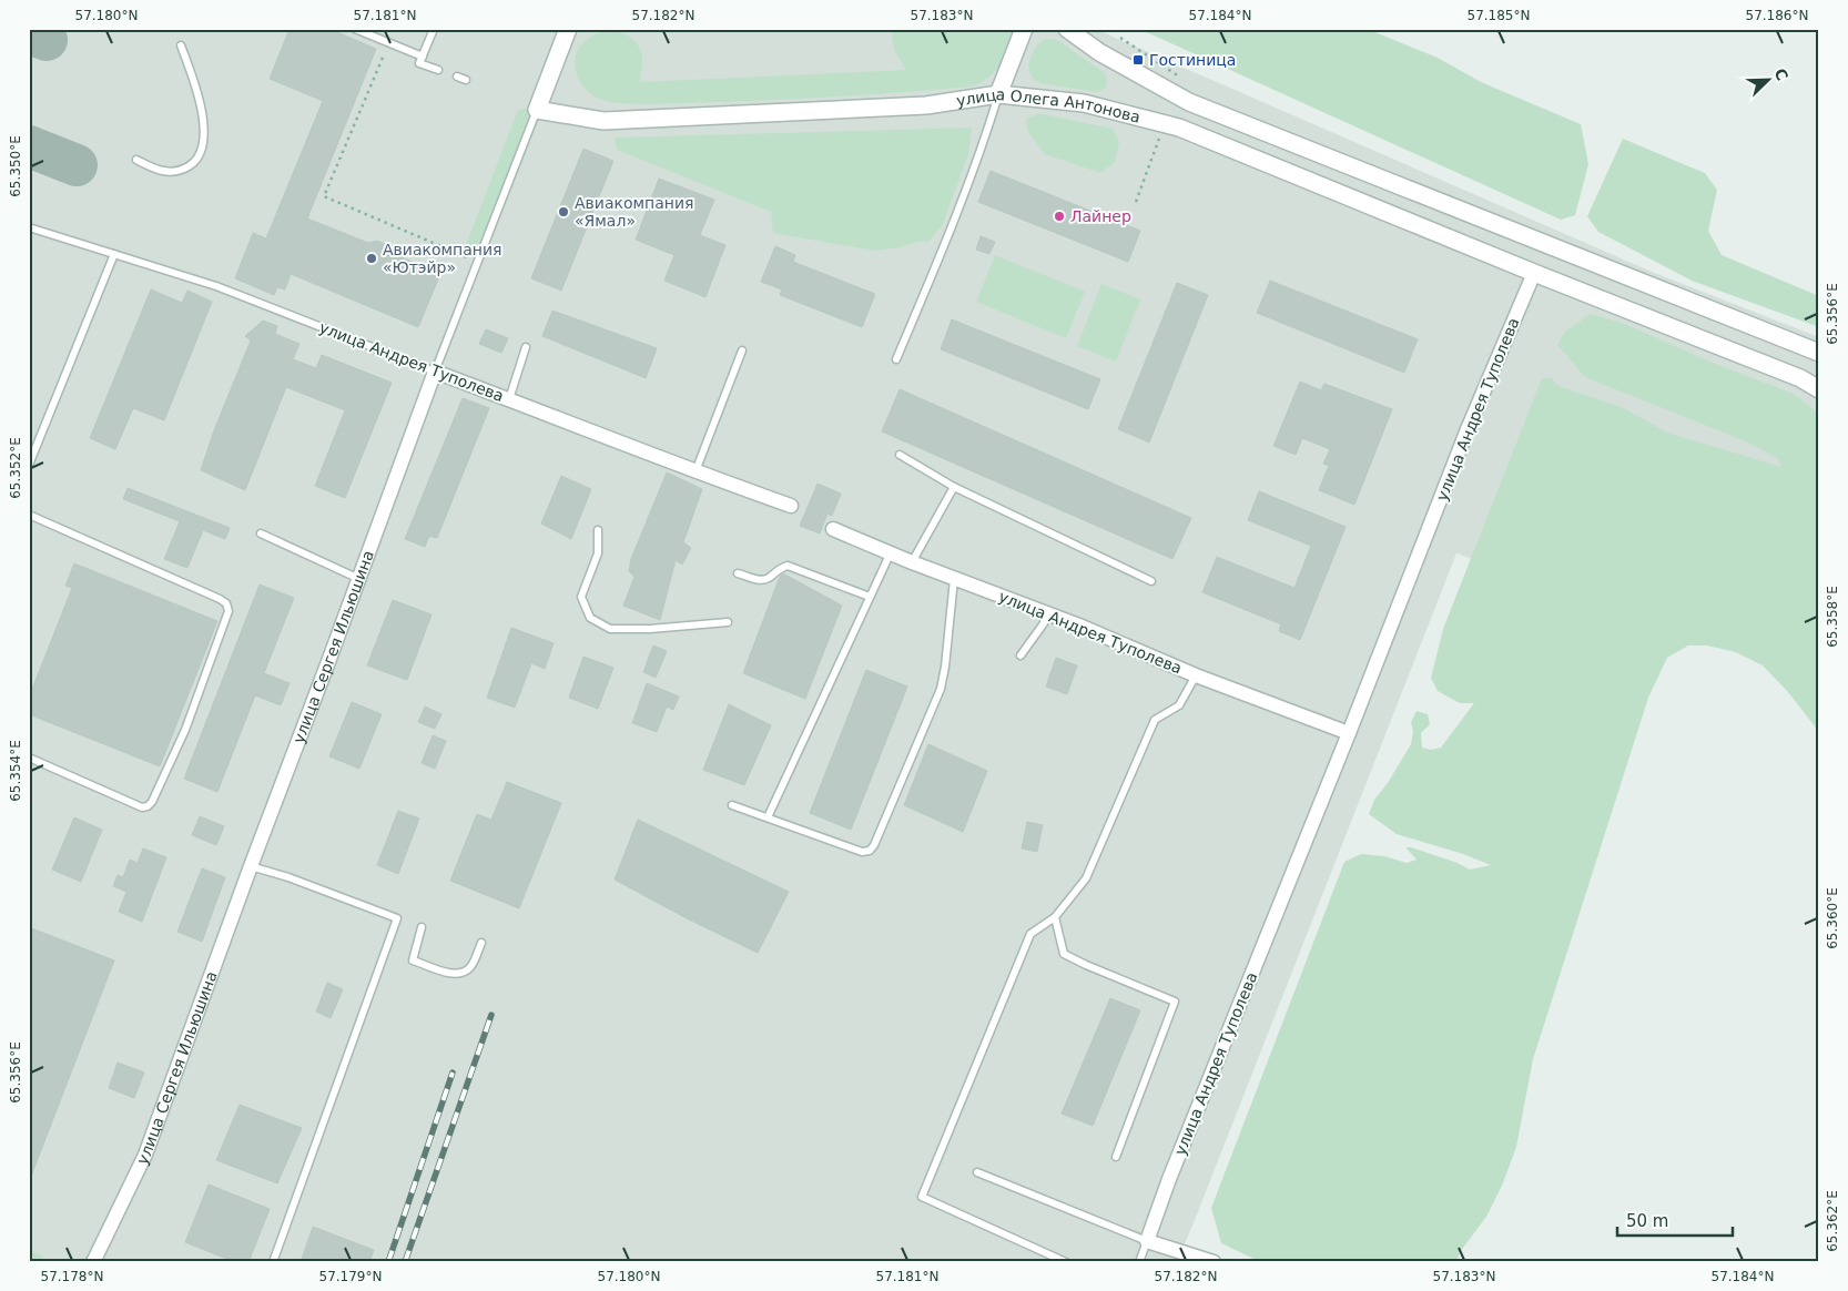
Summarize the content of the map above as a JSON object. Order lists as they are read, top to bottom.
{
  "streets": {
    "street": ["улица Олега Антонова", "улица Андрея Туполева", "улица Сергея Ильюшина"]
  },
  "crossings": [
    ["улица Олега Антонова", "улица Андрея Туполева"],
    ["улица Олега Антонова", "улица Сергея Ильюшина"],
    ["улица Андрея Туполева", "улица Сергея Ильюшина"]
  ],
  "places": {
    "transit": ["Гостиница"],
    "other": ["Авиакомпания «Ямал»", "Лайнер", "Авиакомпания «Ютэйр»"]
  },
  "scale_bar": "50 m",
  "north": "top right",
  "coordinates": [
    "57.180°N",
    "57.181°N",
    "57.182°N",
    "57.183°N",
    "57.184°N",
    "57.185°N",
    "57.186°N",
    "65.350°E",
    "65.356°E",
    "65.352°E",
    "65.358°E",
    "65.354°E",
    "65.360°E",
    "65.362°E",
    "57.178°N",
    "57.179°N"
  ]
}
